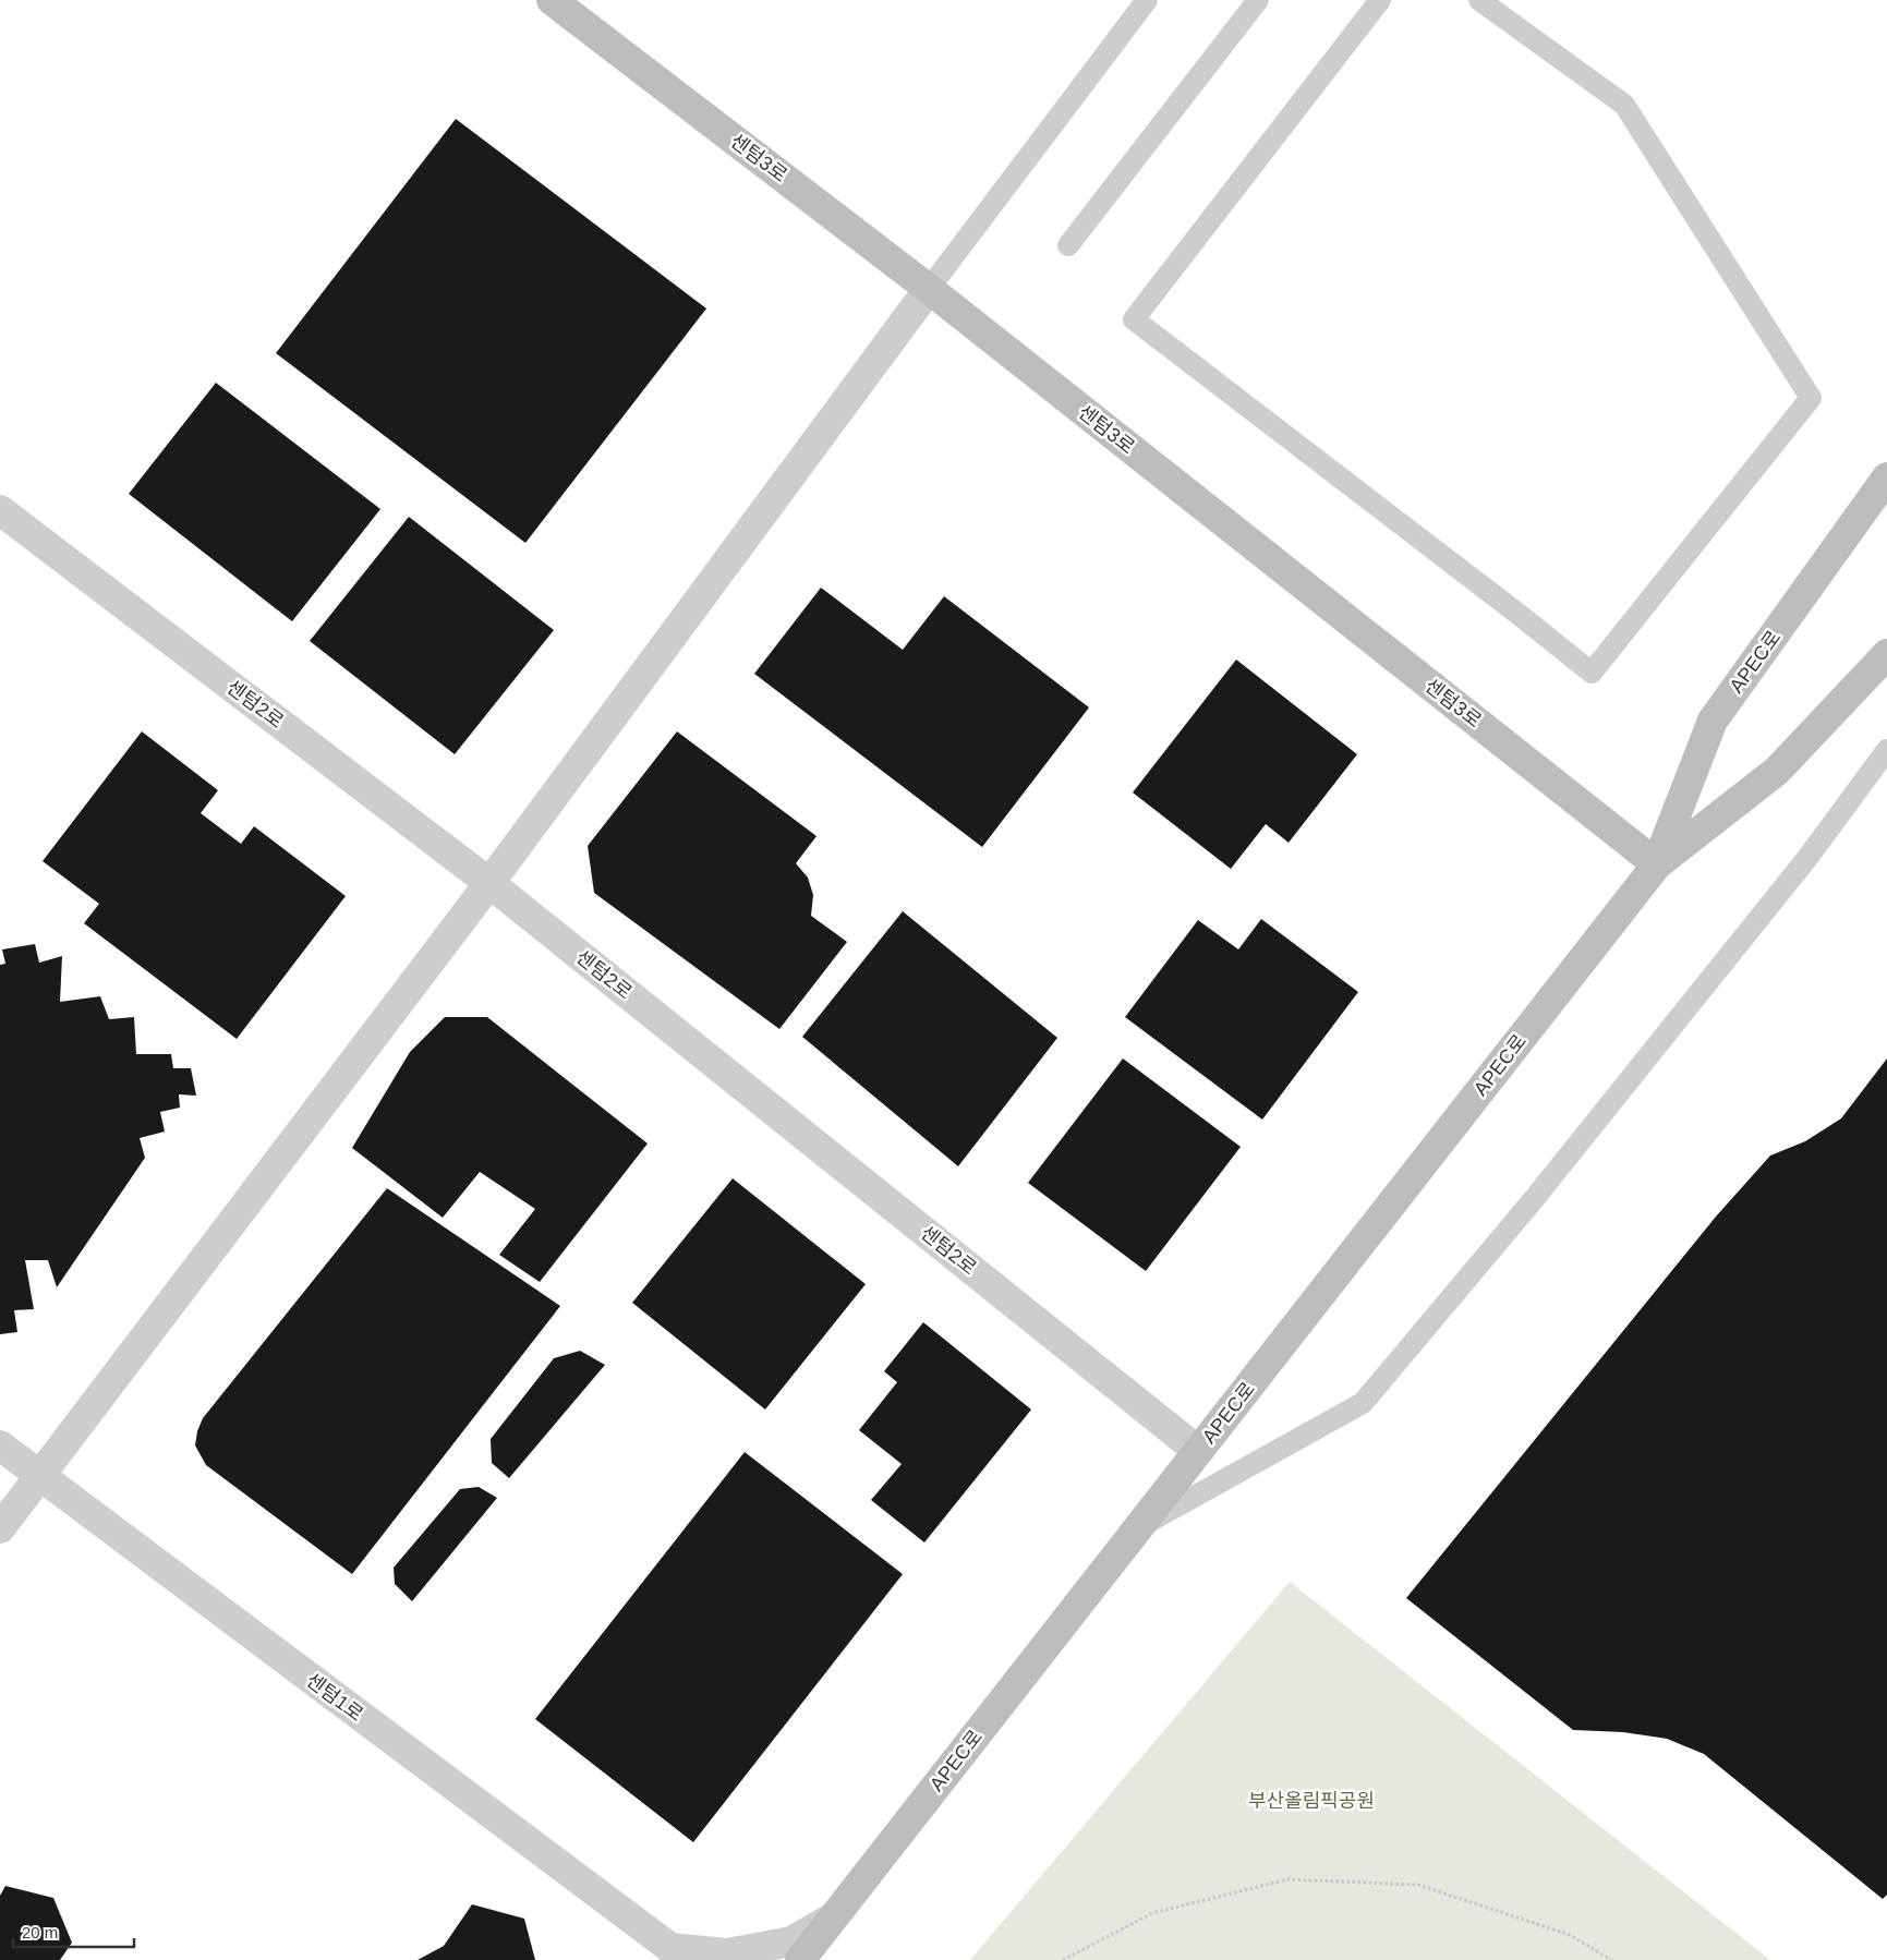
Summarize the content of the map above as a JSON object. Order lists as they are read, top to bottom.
{
  "streets": {
    "main road": ["센텀3로", "APEC로"],
    "street": ["센텀2로", "센텀1로"]
  },
  "crossings": [
    ["센텀3로", "APEC로"],
    ["APEC로", "센텀2로"]
  ],
  "parks": ["부산올림픽공원"],
  "scale_bar": "20 m"
}
